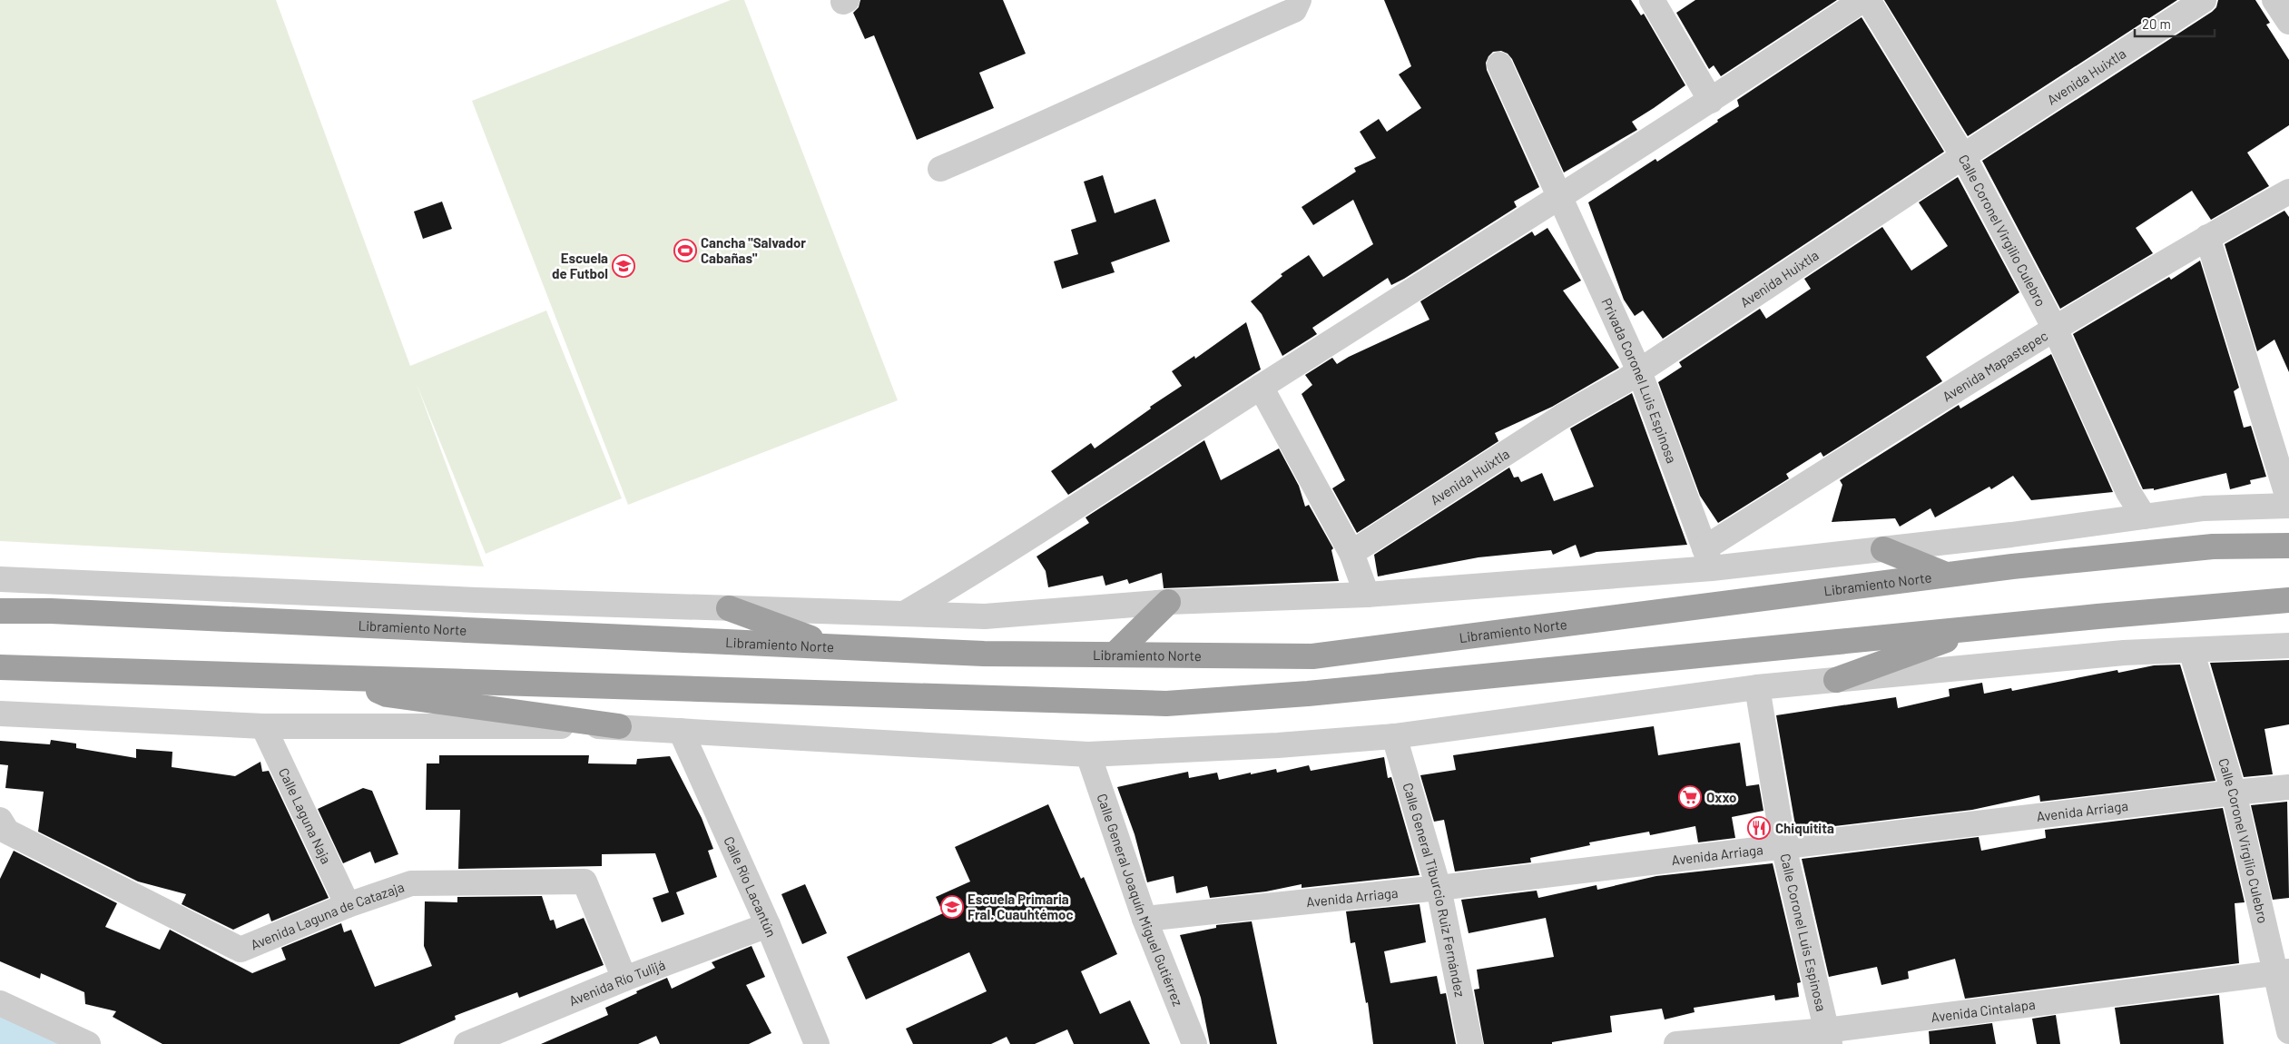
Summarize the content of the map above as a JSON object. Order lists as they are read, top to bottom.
{
  "streets": {
    "highway": ["Libramiento Norte"],
    "street": [
      "Avenida Huixtla",
      "Calle Coronel Virgilio Culebro",
      "Avenida Mapastepec",
      "Privada Coronel Luis Espinosa",
      "Avenida Arriaga",
      "Calle Laguna Naja",
      "Calle Río Lacantún",
      "Calle General Tiburcio Ruiz Fernández",
      "Calle General Joaquín Miguel Gutiérrez",
      "Avenida Laguna de Catazaja",
      "Calle Coronel Luis Espinosa",
      "Avenida Río Tulijá",
      "Avenida Cintalapa"
    ]
  },
  "crossings": [
    ["Avenida Huixtla", "Calle Coronel Virgilio Culebro"],
    ["Avenida Huixtla", "Privada Coronel Luis Espinosa"],
    ["Calle Coronel Virgilio Culebro", "Avenida Mapastepec"],
    ["Calle Coronel Virgilio Culebro", "Avenida Arriaga"],
    ["Calle Coronel Virgilio Culebro", "Avenida Cintalapa"],
    ["Avenida Mapastepec", "Privada Coronel Luis Espinosa"],
    ["Avenida Arriaga", "Calle General Tiburcio Ruiz Fernández"],
    ["Avenida Arriaga", "Calle General Joaquín Miguel Gutiérrez"],
    ["Avenida Arriaga", "Calle Coronel Luis Espinosa"],
    ["Calle Laguna Naja", "Avenida Laguna de Catazaja"],
    ["Calle Río Lacantún", "Avenida Río Tulijá"],
    ["Avenida Laguna de Catazaja", "Avenida Río Tulijá"],
    ["Calle Coronel Luis Espinosa", "Avenida Cintalapa"]
  ],
  "places": {
    "sports": ["Cancha \"Salvador Cabañas\""],
    "school or university": ["Escuela de Futbol", "Escuela Primaria Fral. Cuauhtémoc"],
    "supermarket": ["Oxxo"],
    "restaurant": ["Chiquitita"]
  },
  "scale_bar": "20 m"
}
